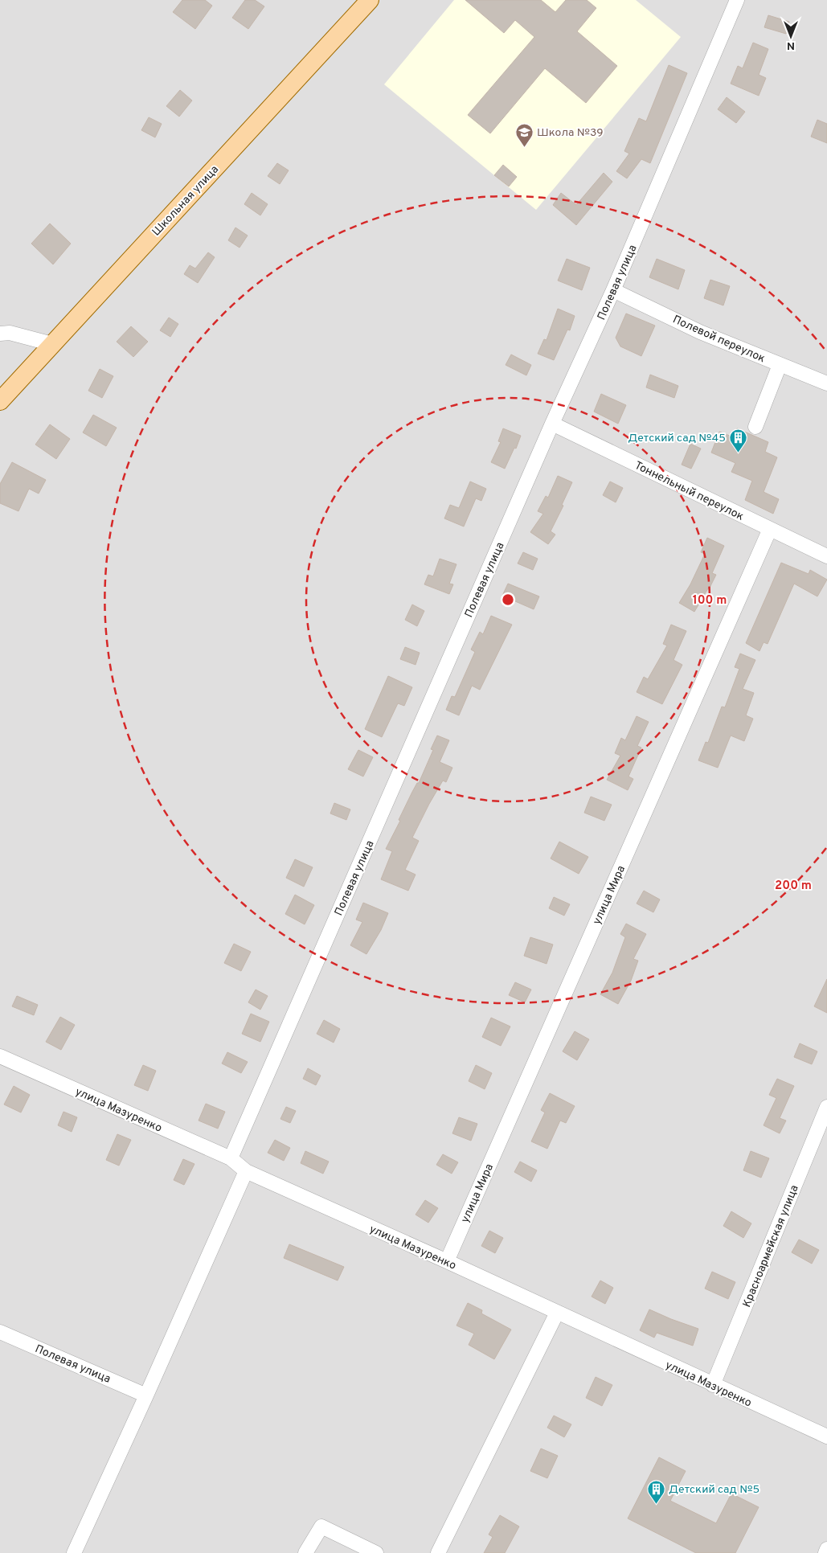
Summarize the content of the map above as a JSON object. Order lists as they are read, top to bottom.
{
  "streets": {
    "main road": ["Школьная улица"],
    "street": [
      "Полевая улица",
      "Полевой переулок",
      "Тоннельный переулок",
      "улица Мира",
      "улица Мазуренко",
      "Красноармейская улица"
    ]
  },
  "crossings": [
    ["Полевая улица", "Полевой переулок"],
    ["Полевая улица", "Тоннельный переулок"],
    ["Полевая улица", "улица Мазуренко"],
    ["Тоннельный переулок", "улица Мира"],
    ["улица Мира", "улица Мазуренко"],
    ["улица Мазуренко", "Красноармейская улица"]
  ],
  "places": {
    "school or university": ["Школа №39"],
    "building": ["Детский сад №45", "Детский сад №5"]
  },
  "north": "bottom",
  "rings": ["100 m", "200 m"]
}
